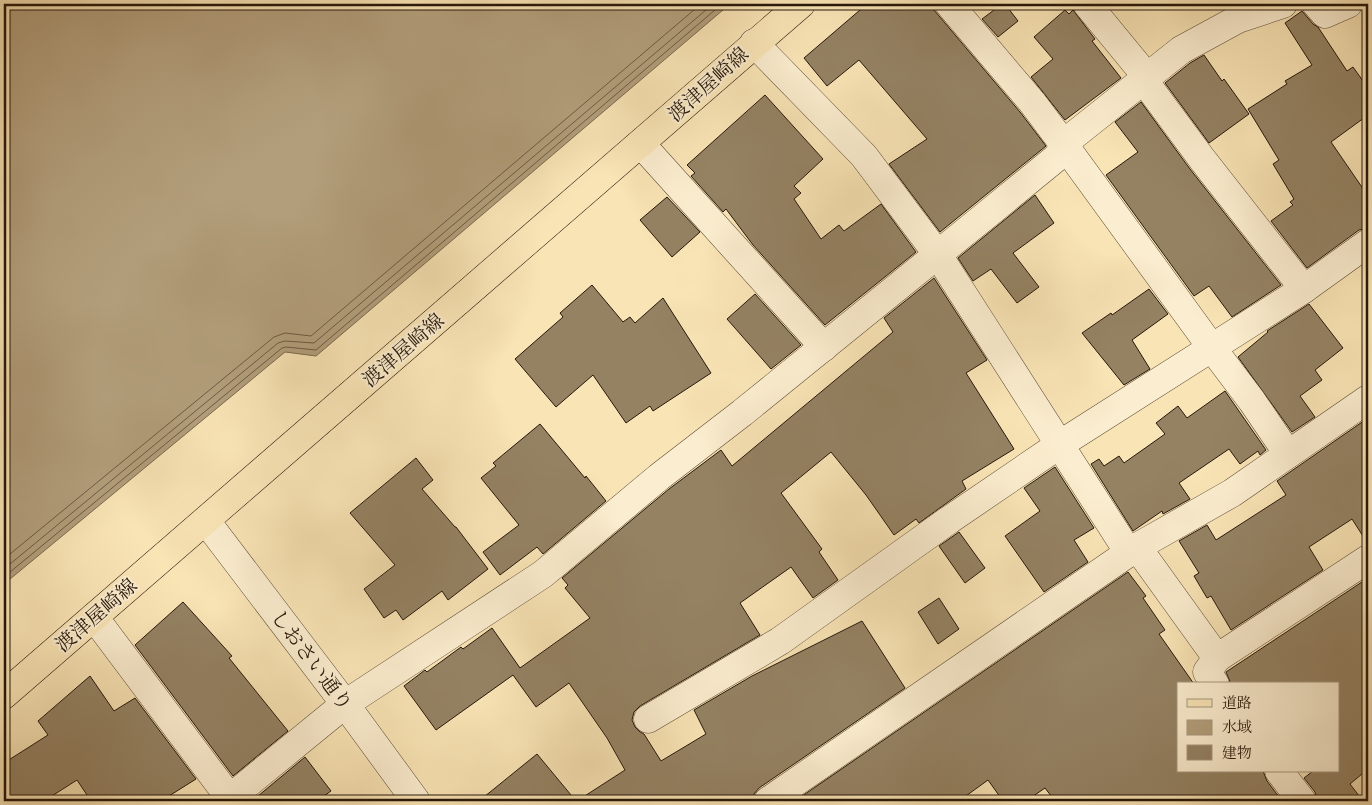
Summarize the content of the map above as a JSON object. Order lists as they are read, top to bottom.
{
  "streets": {
    "main road": ["渡津屋崎線"],
    "street": ["しおさい通り"]
  },
  "crossings": [
    ["渡津屋崎線", "しおさい通り"]
  ],
  "legend": ["道路", "水域", "建物"]
}
